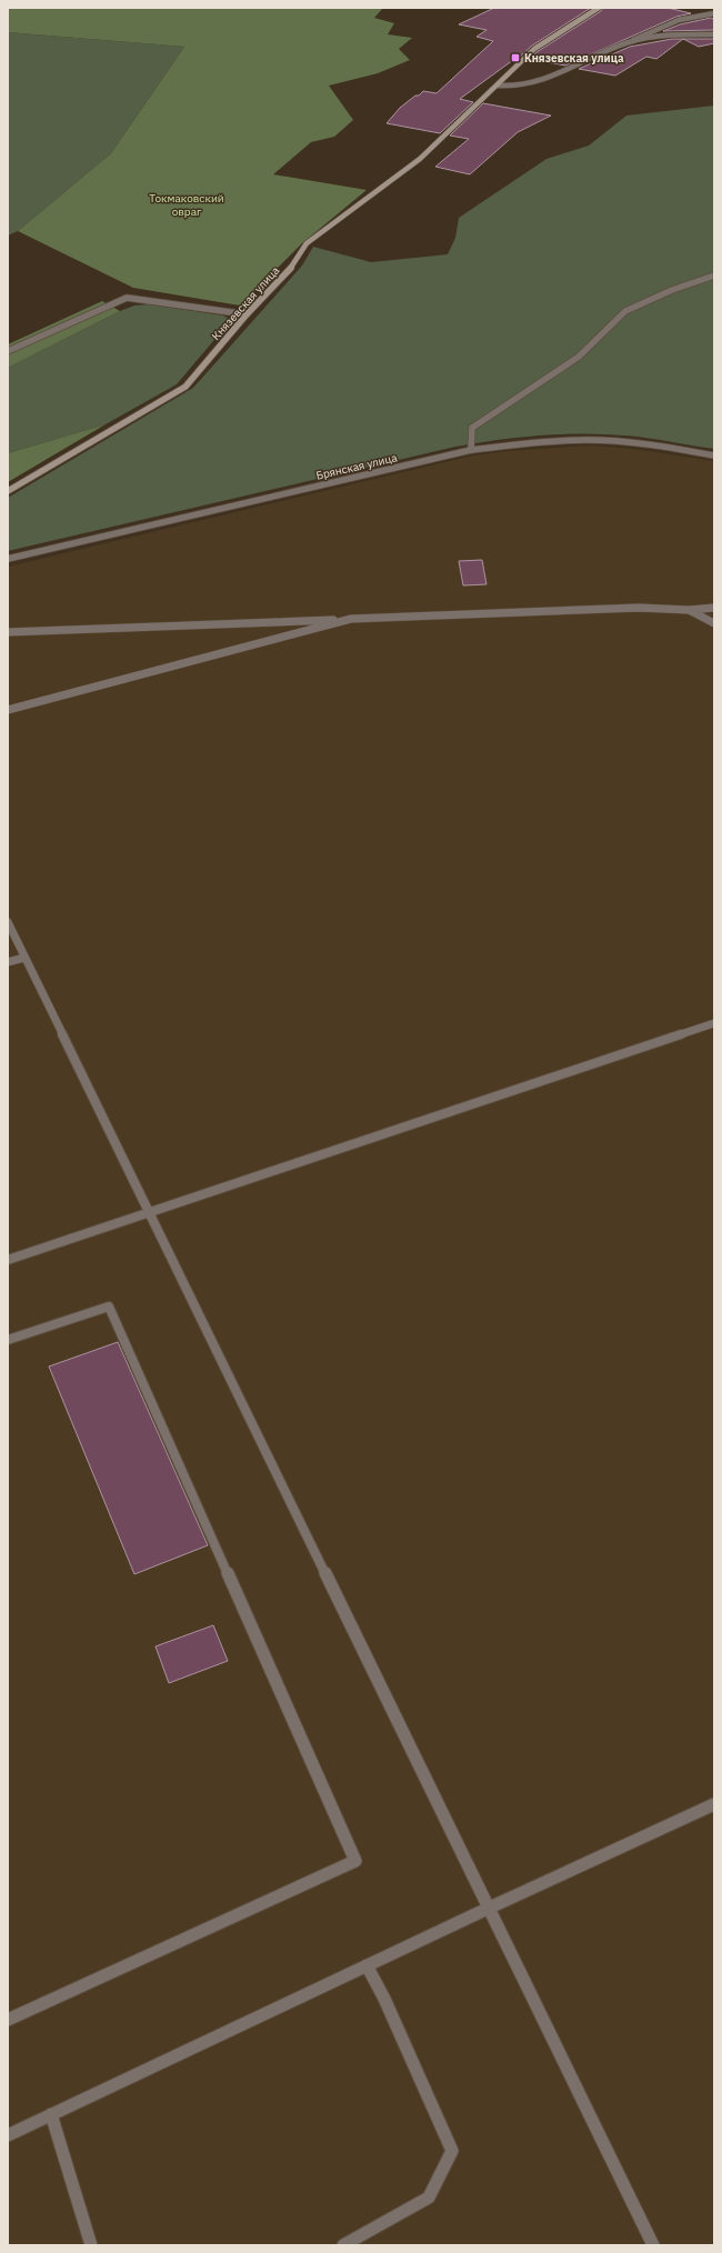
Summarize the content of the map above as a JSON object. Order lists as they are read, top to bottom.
{
  "streets": {
    "street": ["Князевская улица", "Брянская улица"]
  },
  "parks": ["Токмаковский овраг"],
  "places": {
    "transit": ["Князевская улица"]
  }
}
